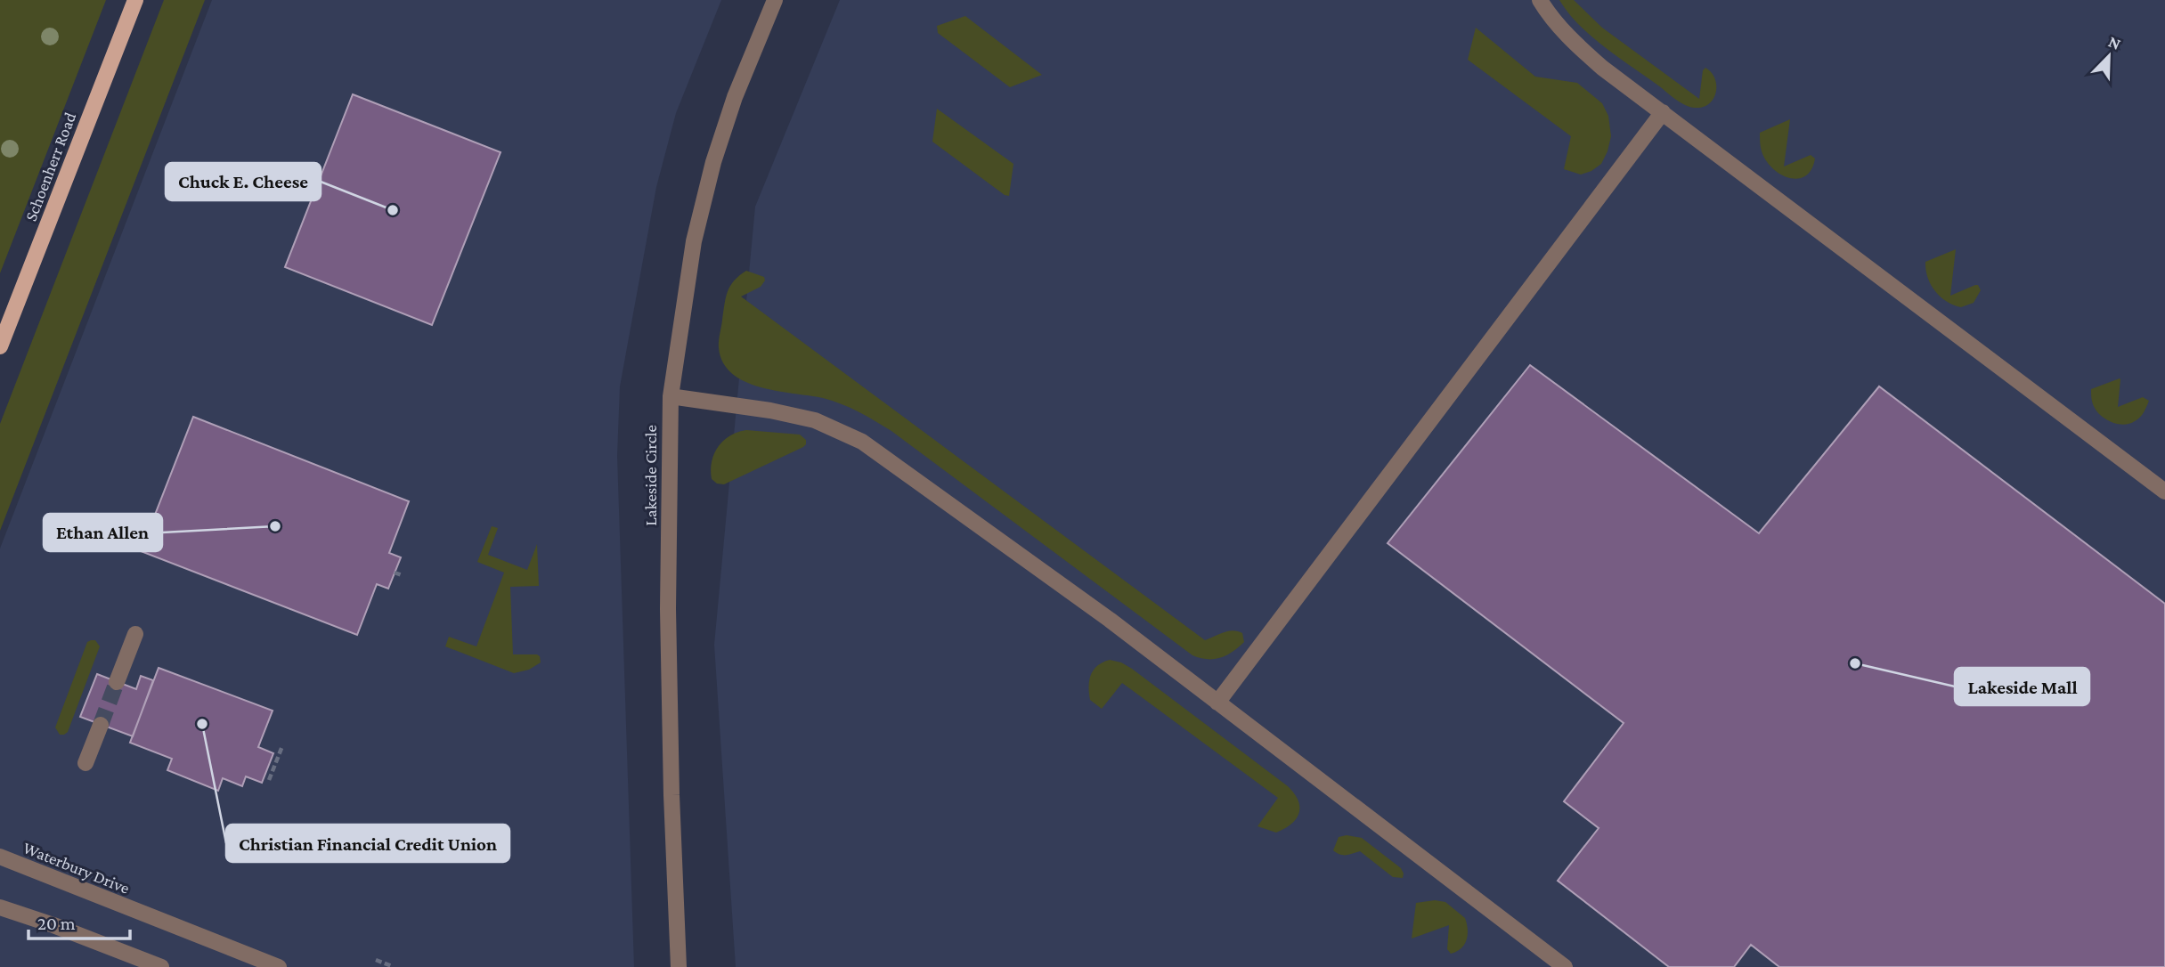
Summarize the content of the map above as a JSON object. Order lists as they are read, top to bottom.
{
  "streets": {
    "main road": ["Schoenherr Road"],
    "street": ["Lakeside Circle", "Waterbury Drive"]
  },
  "places": [
    "Chuck E. Cheese",
    "Ethan Allen",
    "Lakeside Mall",
    "Christian Financial Credit Union"
  ],
  "scale_bar": "20 m",
  "north": "top right"
}
